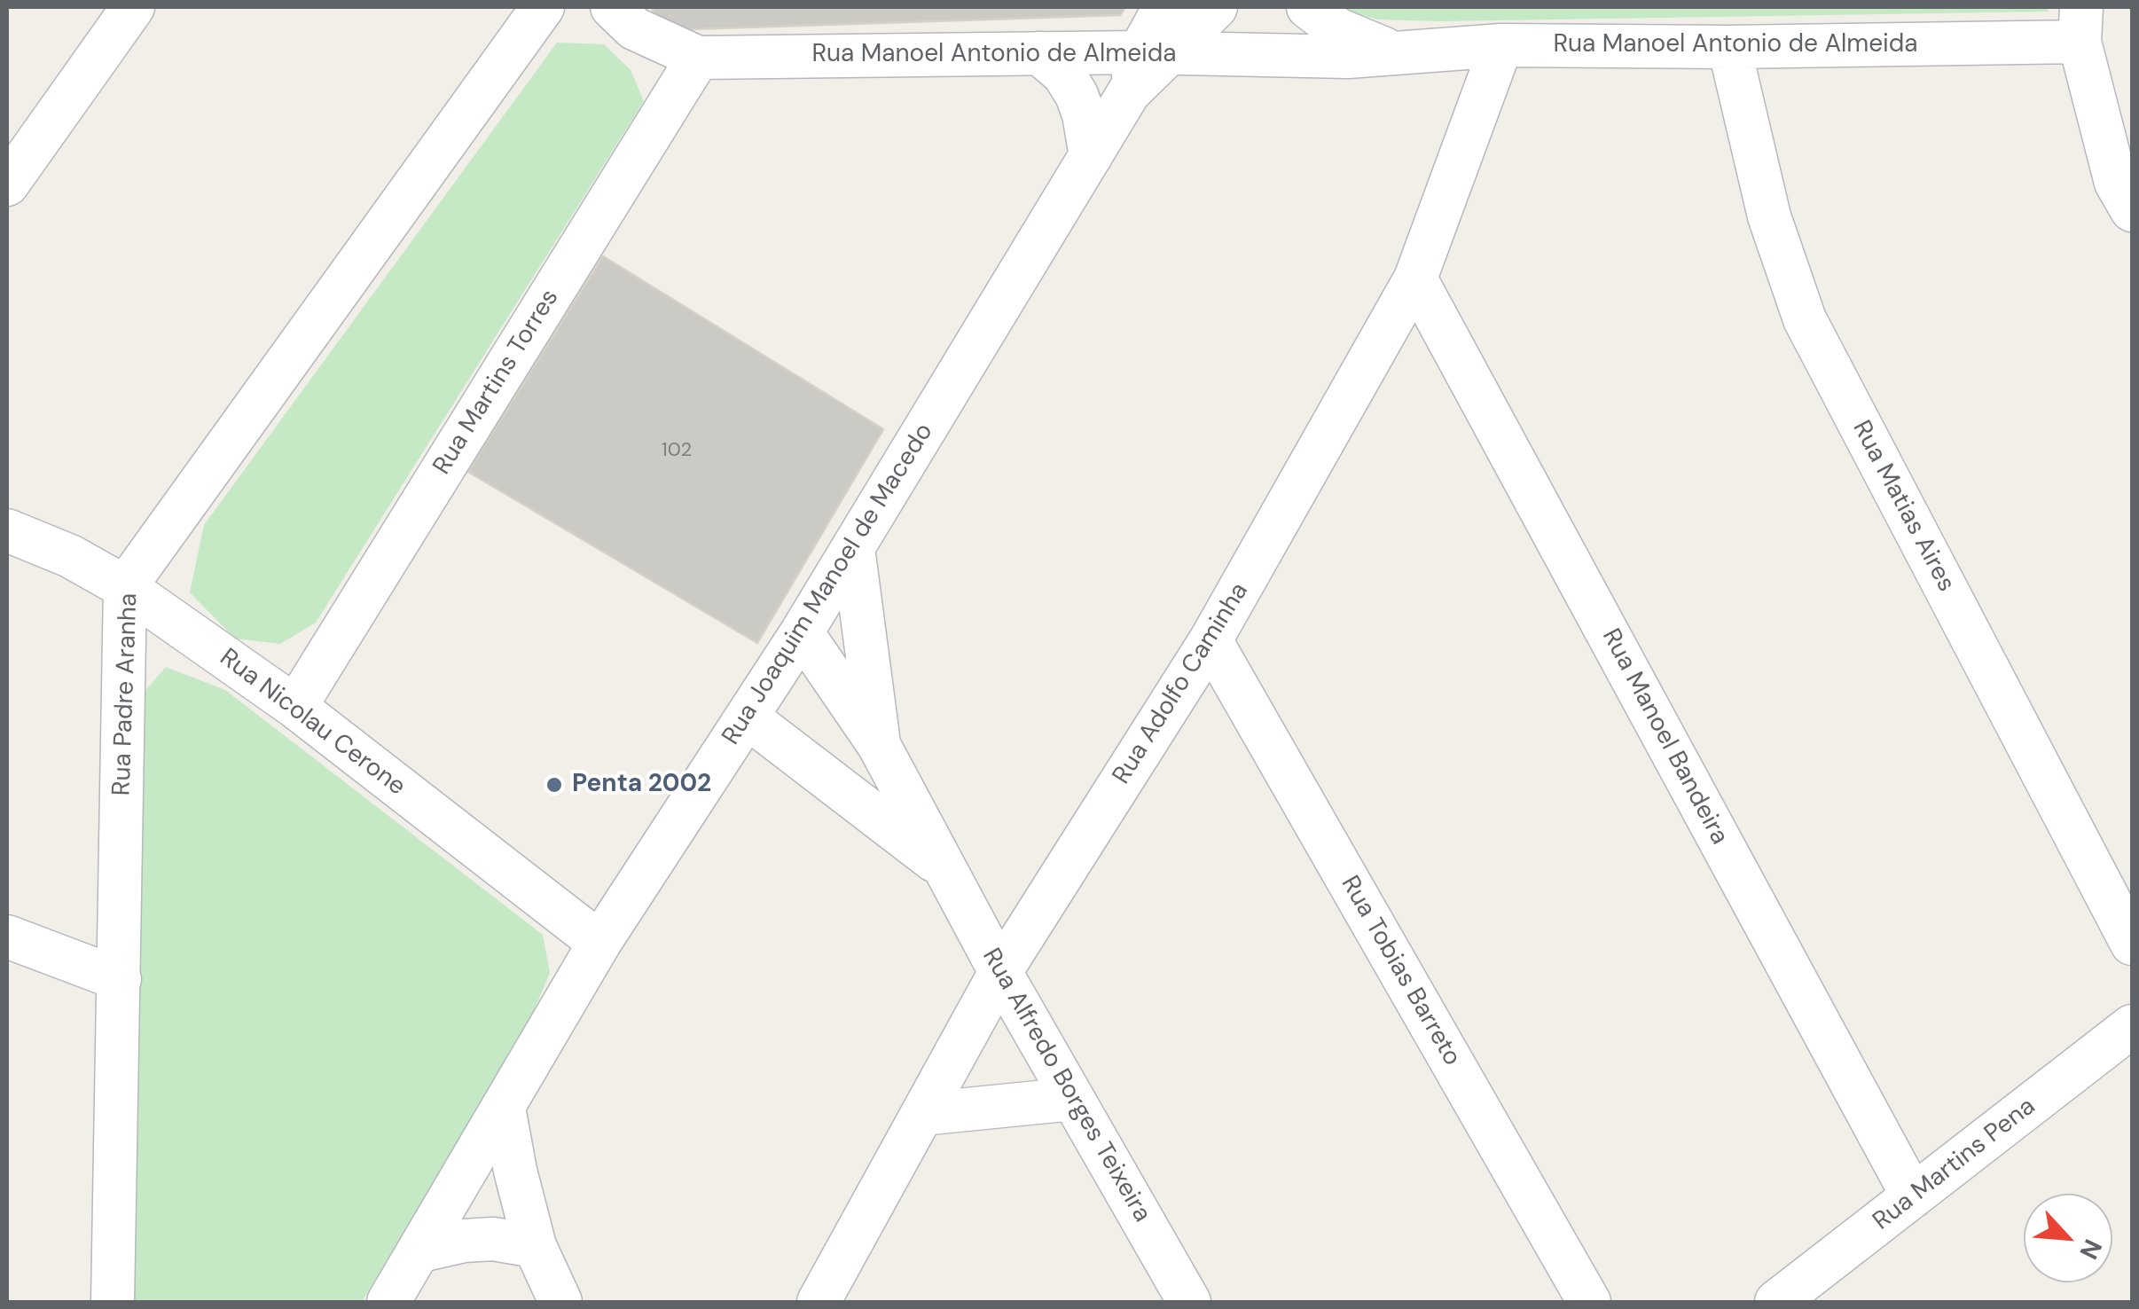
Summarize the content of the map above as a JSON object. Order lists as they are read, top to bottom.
{
  "streets": {
    "street": [
      "Rua Manoel Antonio de Almeida",
      "Rua Martins Torres",
      "Rua Matias Aires",
      "Rua Joaquim Manoel de Macedo",
      "Rua Adolfo Caminha",
      "Rua Padre Aranha",
      "Rua Nicolau Cerone",
      "Rua Manoel Bandeira",
      "Rua Tobias Barreto",
      "Rua Alfredo Borges Teixeira",
      "Rua Martins Pena"
    ]
  },
  "crossings": [
    ["Rua Manoel Antonio de Almeida", "Rua Martins Torres"],
    ["Rua Manoel Antonio de Almeida", "Rua Matias Aires"],
    ["Rua Manoel Antonio de Almeida", "Rua Joaquim Manoel de Macedo"],
    ["Rua Manoel Antonio de Almeida", "Rua Adolfo Caminha"],
    ["Rua Martins Torres", "Rua Nicolau Cerone"],
    ["Rua Joaquim Manoel de Macedo", "Rua Nicolau Cerone"],
    ["Rua Joaquim Manoel de Macedo", "Rua Alfredo Borges Teixeira"],
    ["Rua Adolfo Caminha", "Rua Manoel Bandeira"],
    ["Rua Adolfo Caminha", "Rua Tobias Barreto"],
    ["Rua Adolfo Caminha", "Rua Alfredo Borges Teixeira"],
    ["Rua Padre Aranha", "Rua Nicolau Cerone"],
    ["Rua Manoel Bandeira", "Rua Martins Pena"]
  ],
  "places": ["Penta 2002"],
  "house_numbers": ["102"],
  "north": "bottom right"
}
